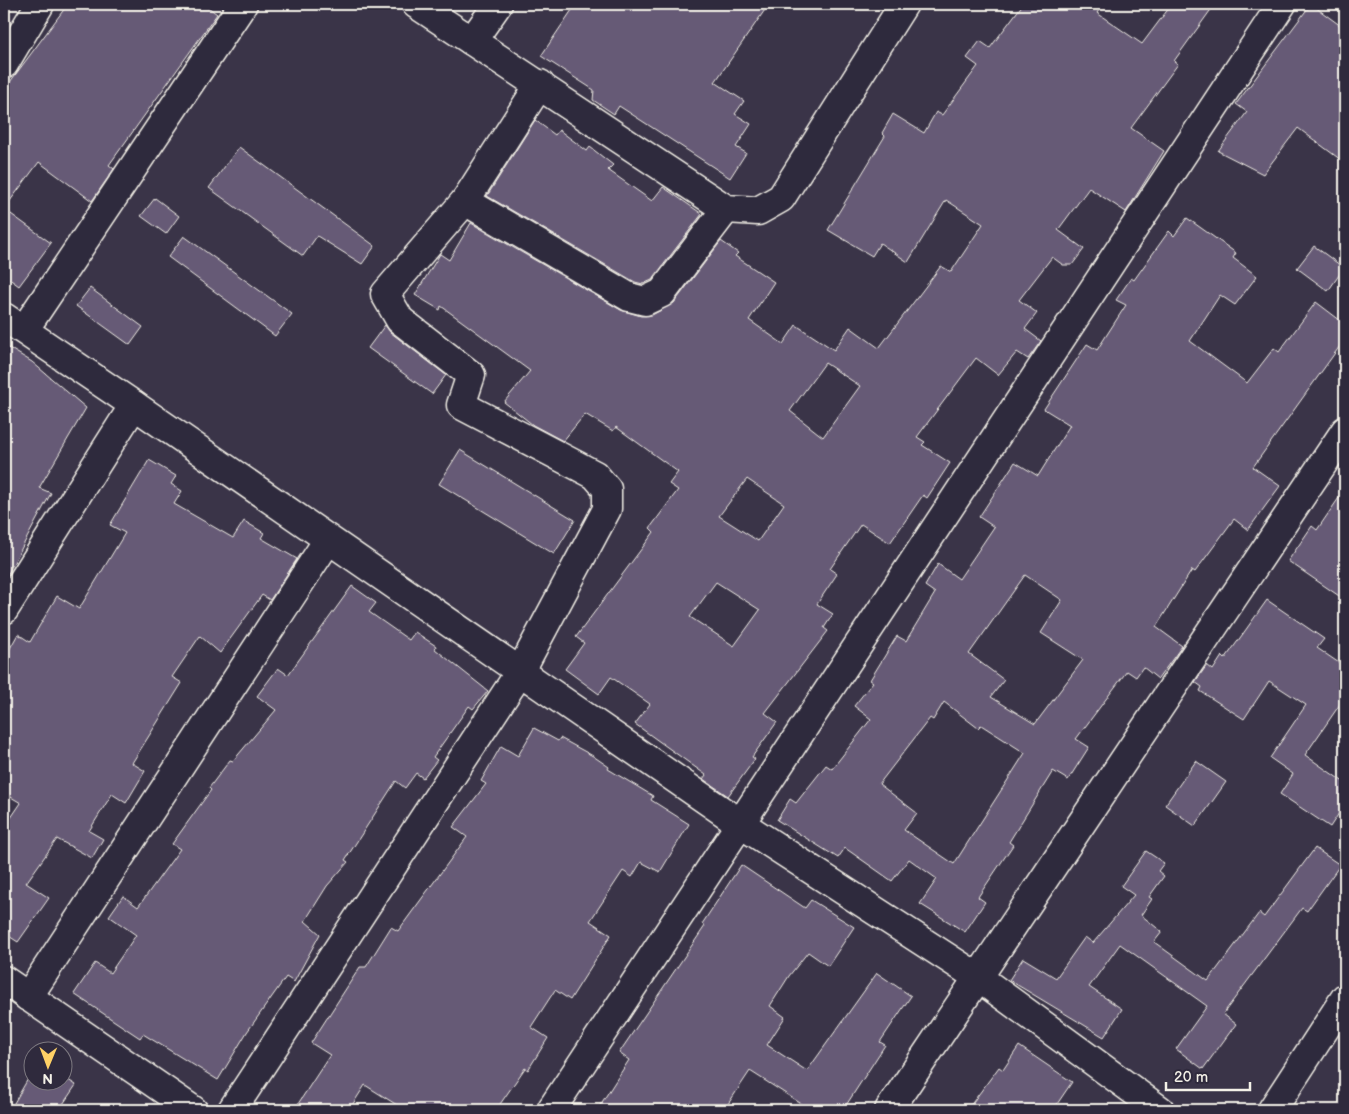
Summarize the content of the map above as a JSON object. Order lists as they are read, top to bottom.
{
  "scale_bar": "20 m",
  "north": "bottom"
}
